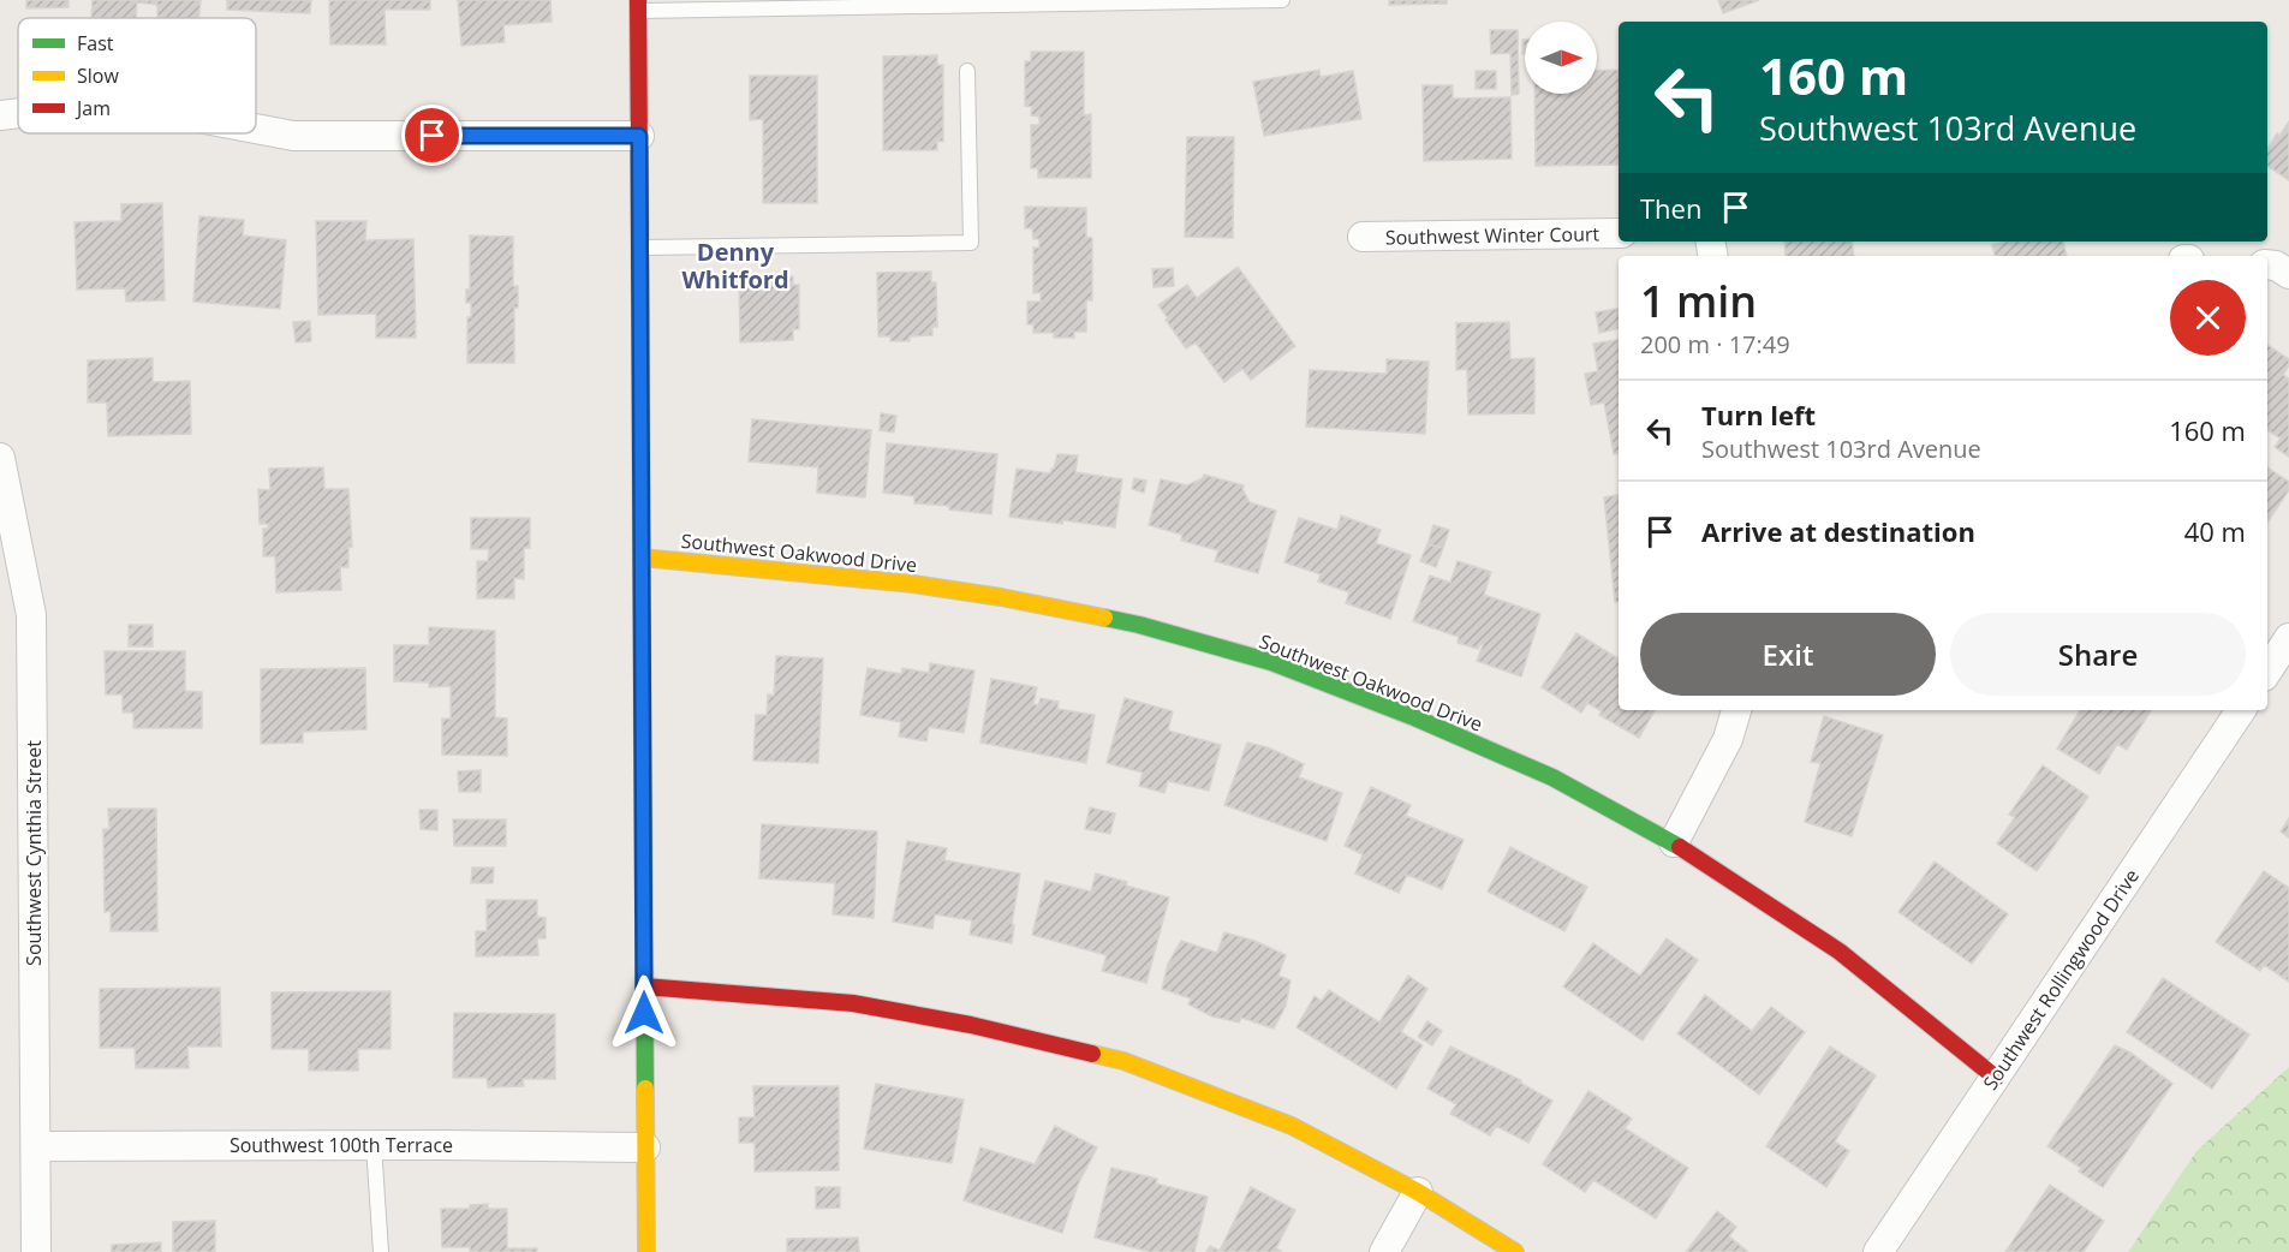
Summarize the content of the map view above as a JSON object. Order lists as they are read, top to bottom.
{
  "streets": {
    "street": [
      "Southwest Winter Court",
      "Southwest Oakwood Drive",
      "Southwest Cynthia Street",
      "Southwest Rollingwood Drive",
      "Southwest 100th Terrace"
    ]
  },
  "crossings": [
    ["Southwest Oakwood Drive", "Southwest Rollingwood Drive"],
    ["Southwest Cynthia Street", "Southwest 100th Terrace"]
  ],
  "districts": ["Denny Whitford"],
  "legend": ["Fast", "Slow", "Jam"],
  "north": "right",
  "page": {
    "turn": ["160 m", "Southwest 103rd Avenue"],
    "then": "Then",
    "heading": ["1 min", "200 m · 17:49"],
    "list": [
      {
        "name": "Turn left",
        "note": "Southwest 103rd Avenue",
        "value": "160 m"
      },
      {
        "name": "Arrive at destination",
        "value": "40 m"
      }
    ],
    "buttons": ["Exit", "Share"]
  }
}
